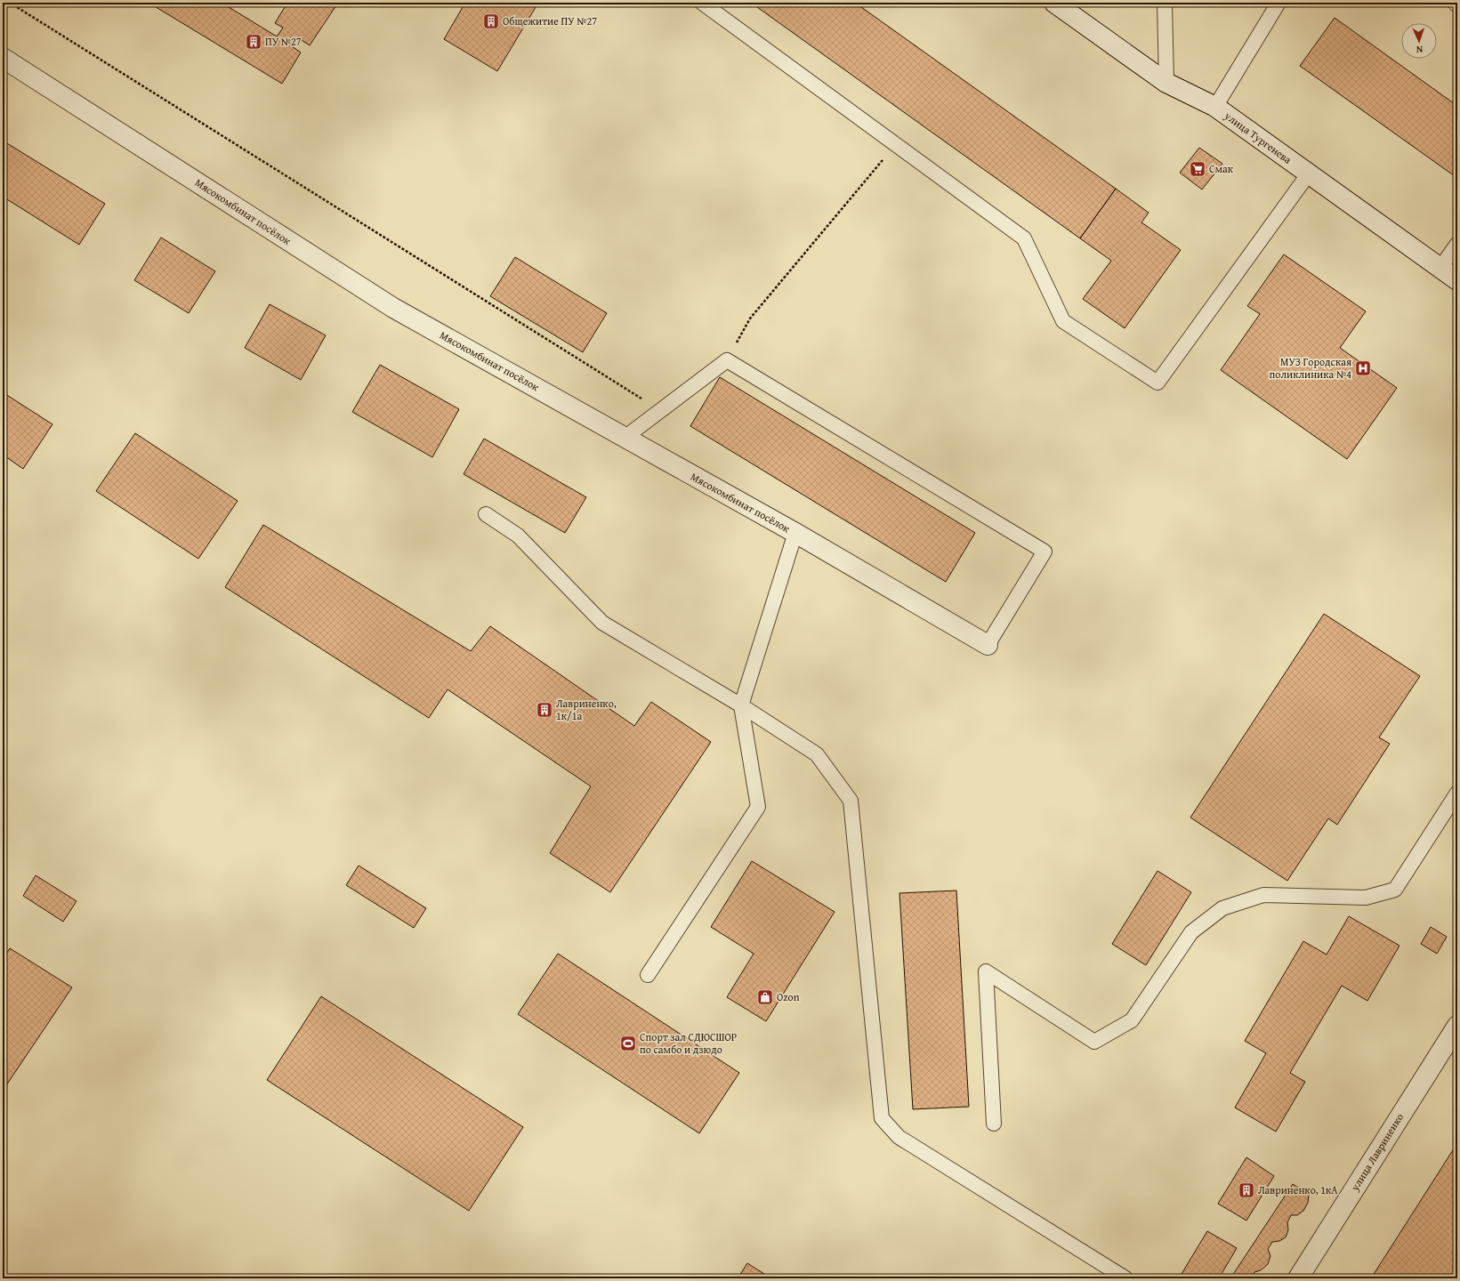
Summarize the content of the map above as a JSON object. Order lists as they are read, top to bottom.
{
  "streets": {
    "street": ["улица Тургенева", "Мясокомбинат посёлок", "улица Лавриненко"]
  },
  "places": {
    "building": [
      "Общежитие ПУ №27",
      "ПУ №27",
      "Лавриненко, 1к/1а",
      "Лавриненко, 1кА"
    ],
    "supermarket": ["Смак"],
    "hospital": ["МУЗ Городская поликлиника №4"],
    "shop": ["Ozon"],
    "sports": ["Спорт зал СДЮСШОР по самбо и дзюдо"]
  },
  "north": "bottom"
}
